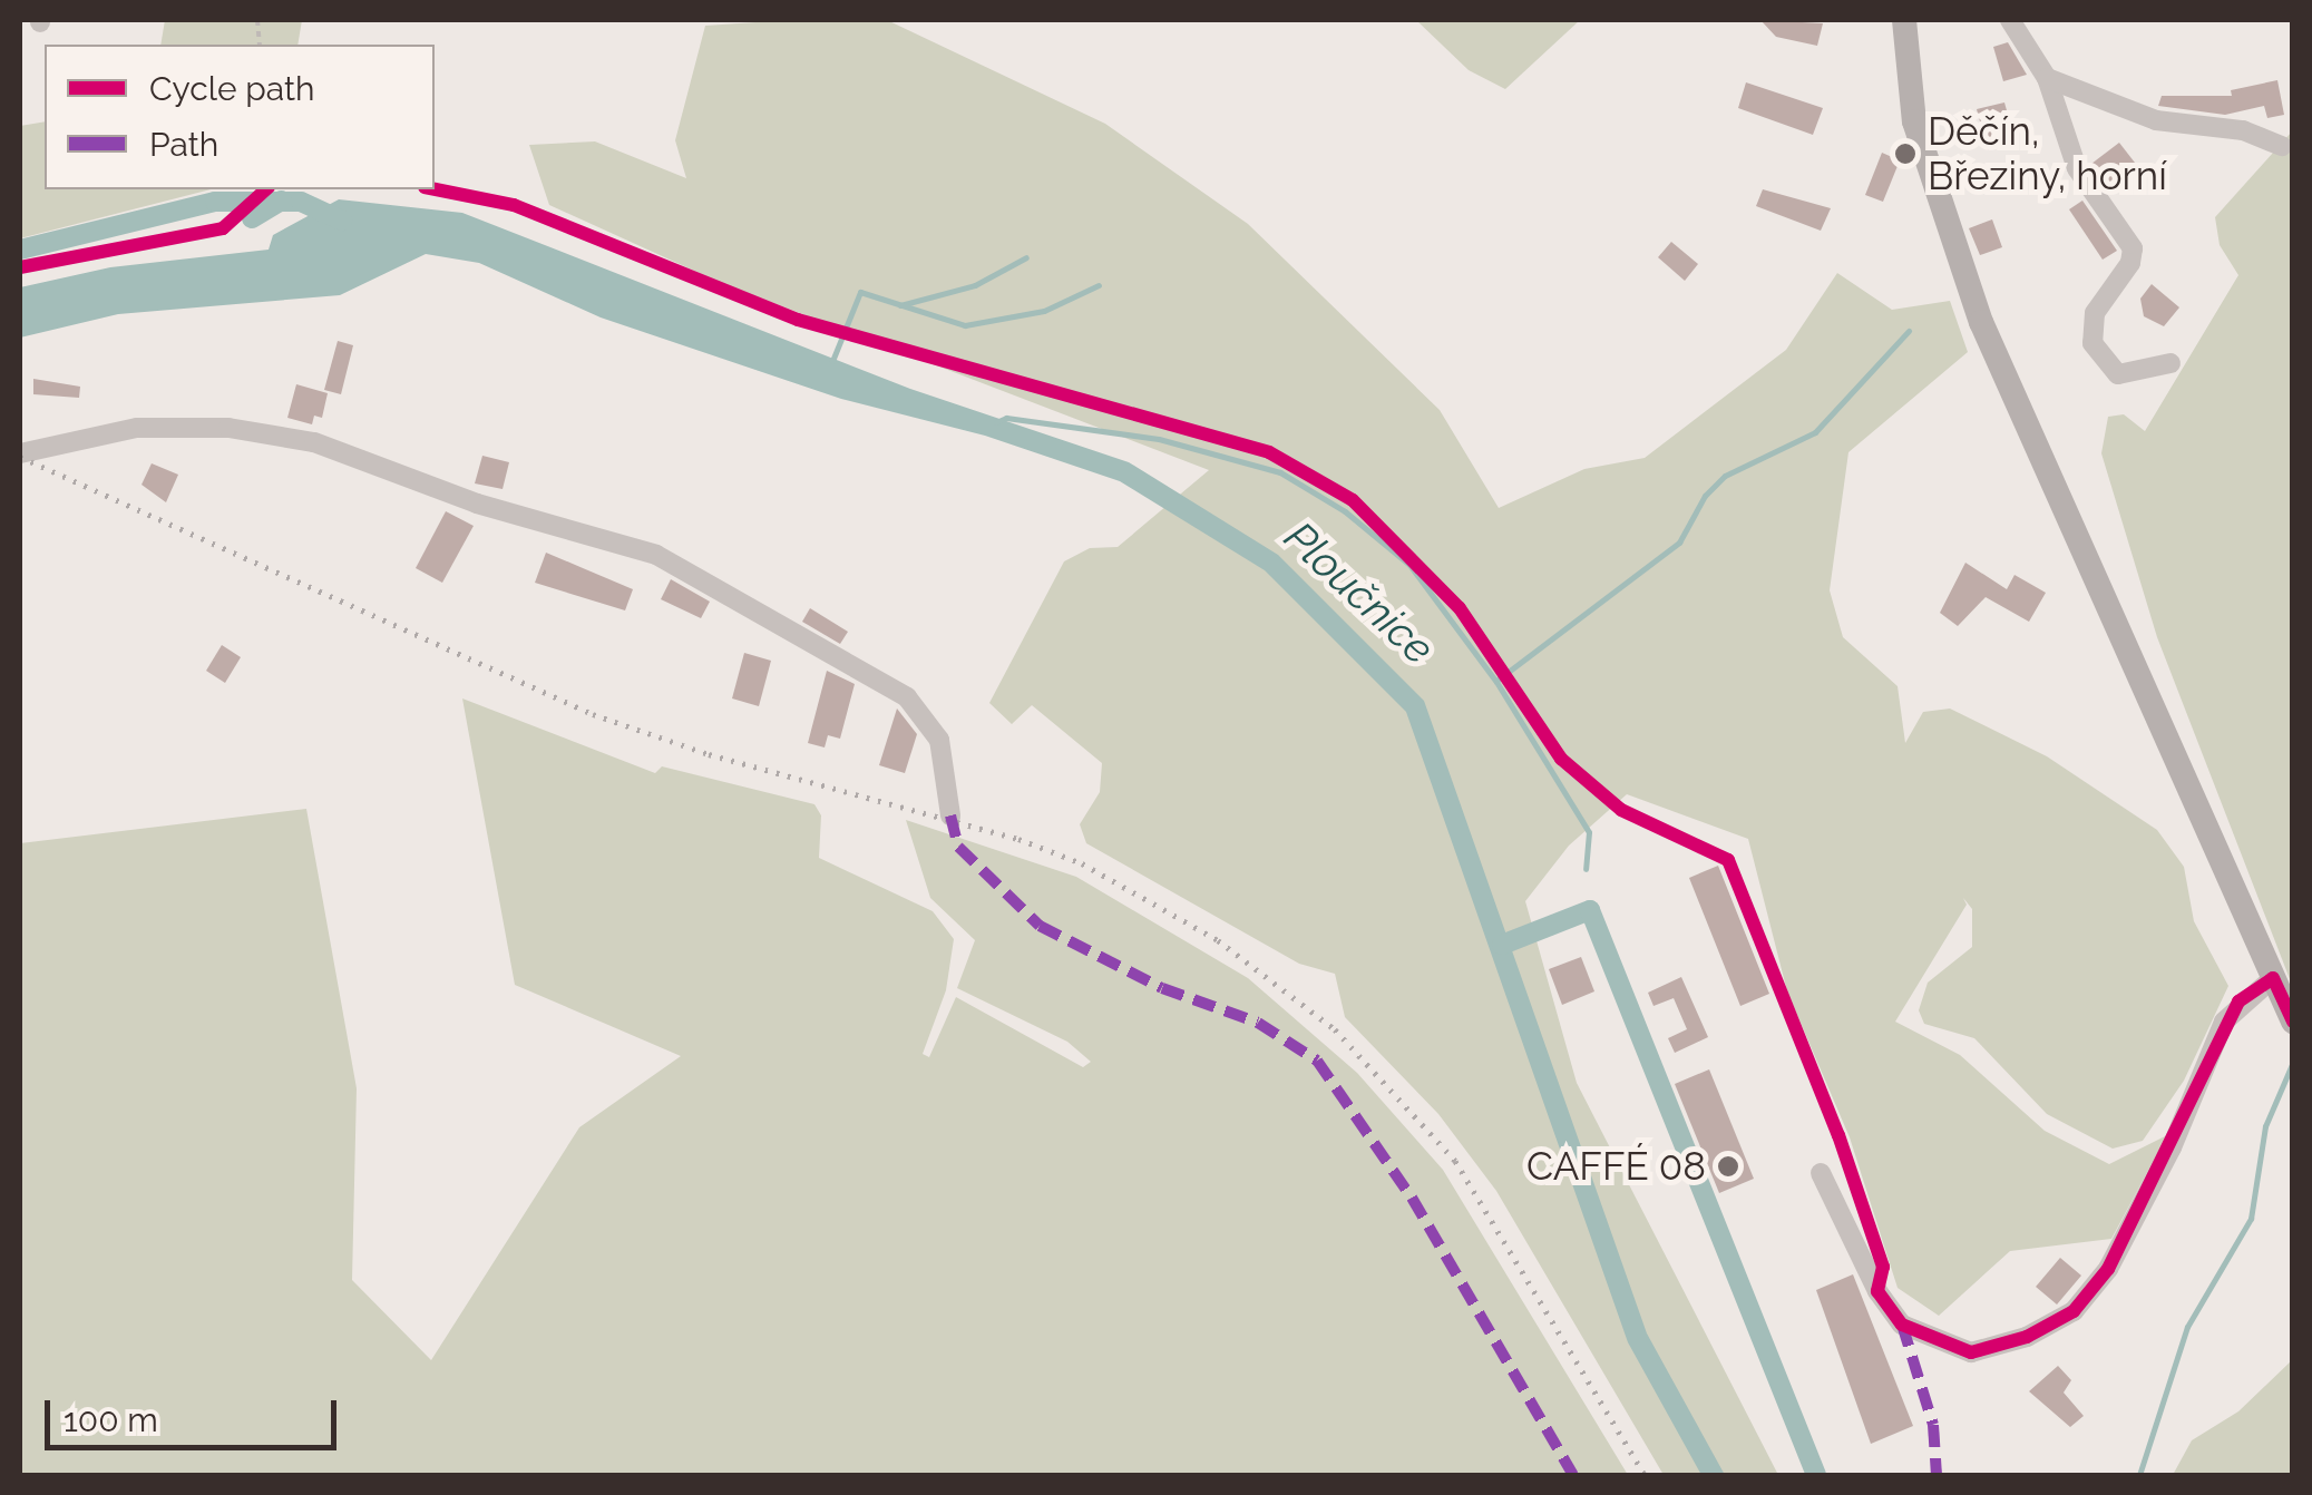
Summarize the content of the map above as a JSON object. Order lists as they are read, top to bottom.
{
  "water": ["Ploučnice"],
  "places": ["Děčín, Březiny, horní", "CAFFÉ 08"],
  "legend": ["Cycle path", "Path"],
  "scale_bar": "100 m"
}
